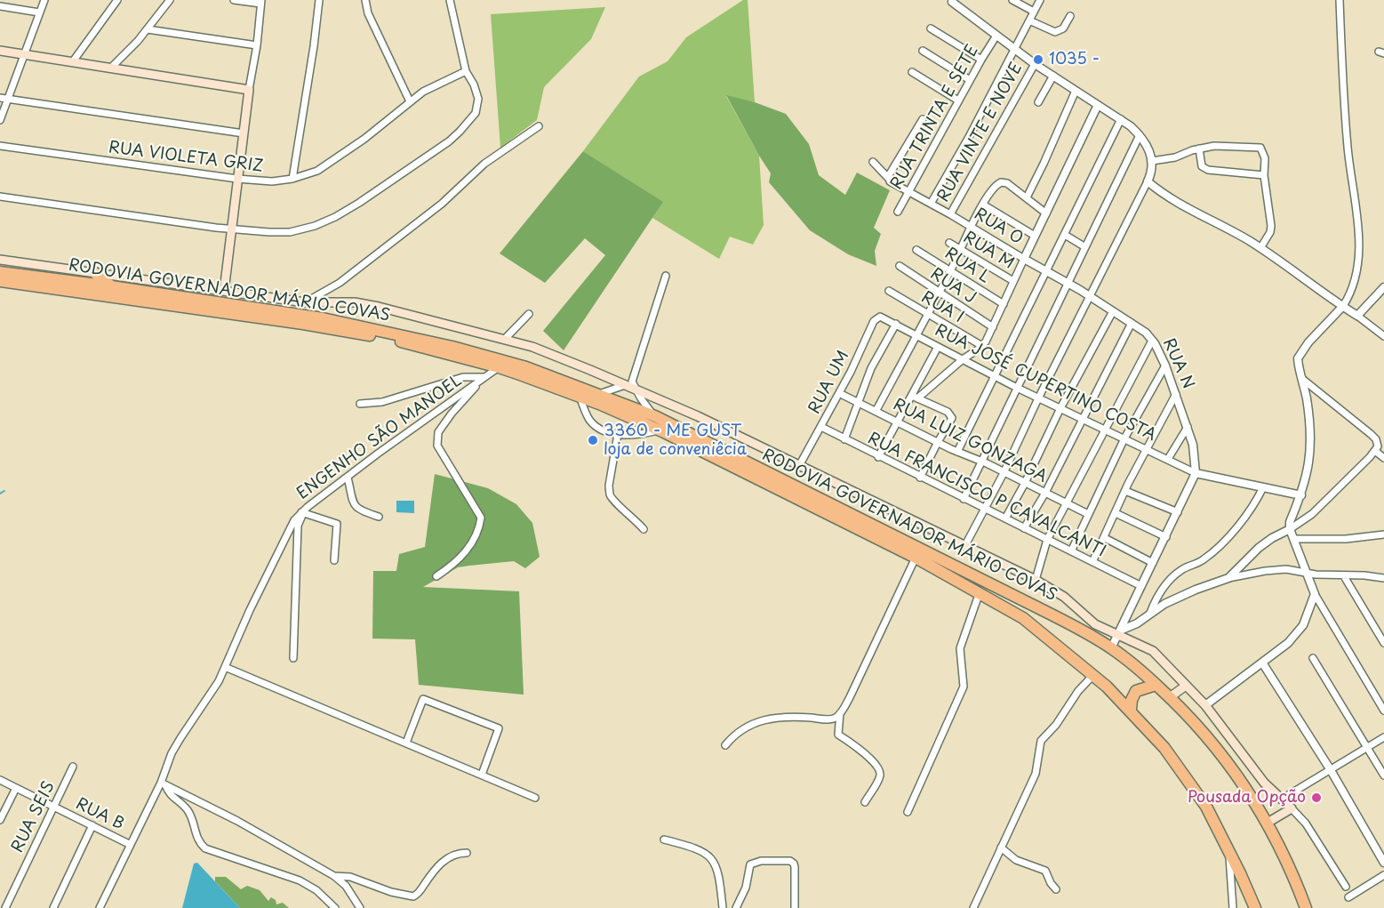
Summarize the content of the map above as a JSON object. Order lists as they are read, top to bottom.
{
  "streets": {
    "highway": ["RODOVIA GOVERNADOR MÁRIO COVAS"],
    "street": [
      "RUA TRINTA E SETE",
      "RUA VINTE E NOVE",
      "RUA VIOLETA GRIZ",
      "RUA O",
      "RUA M",
      "RUA L",
      "RUA J",
      "RUA I",
      "RUA N",
      "RUA UM",
      "RUA JOSÉ CUPERTINO COSTA",
      "ENGENHO SÃO MANOEL",
      "RUA LUIZ GONZAGA",
      "RUA FRANCISCO P CAVALCANTI",
      "RUA B",
      "RUA SEIS"
    ]
  },
  "crossings": [
    ["RUA TRINTA E SETE", "RUA O"],
    ["RUA VINTE E NOVE", "RUA O"],
    ["RUA O", "RUA N"],
    ["RODOVIA GOVERNADOR MÁRIO COVAS", "ENGENHO SÃO MANOEL"],
    ["RUA N", "RUA JOSÉ CUPERTINO COSTA"],
    ["RUA UM", "RUA JOSÉ CUPERTINO COSTA"],
    ["RUA UM", "RUA LUIZ GONZAGA"],
    ["RUA UM", "RUA FRANCISCO P CAVALCANTI"],
    ["ENGENHO SÃO MANOEL", "RUA B"],
    ["RUA B", "RUA SEIS"]
  ],
  "places": ["1035 -", "3360 - ME GUST loja de conveniêcia", "Pousada Opção"]
}
